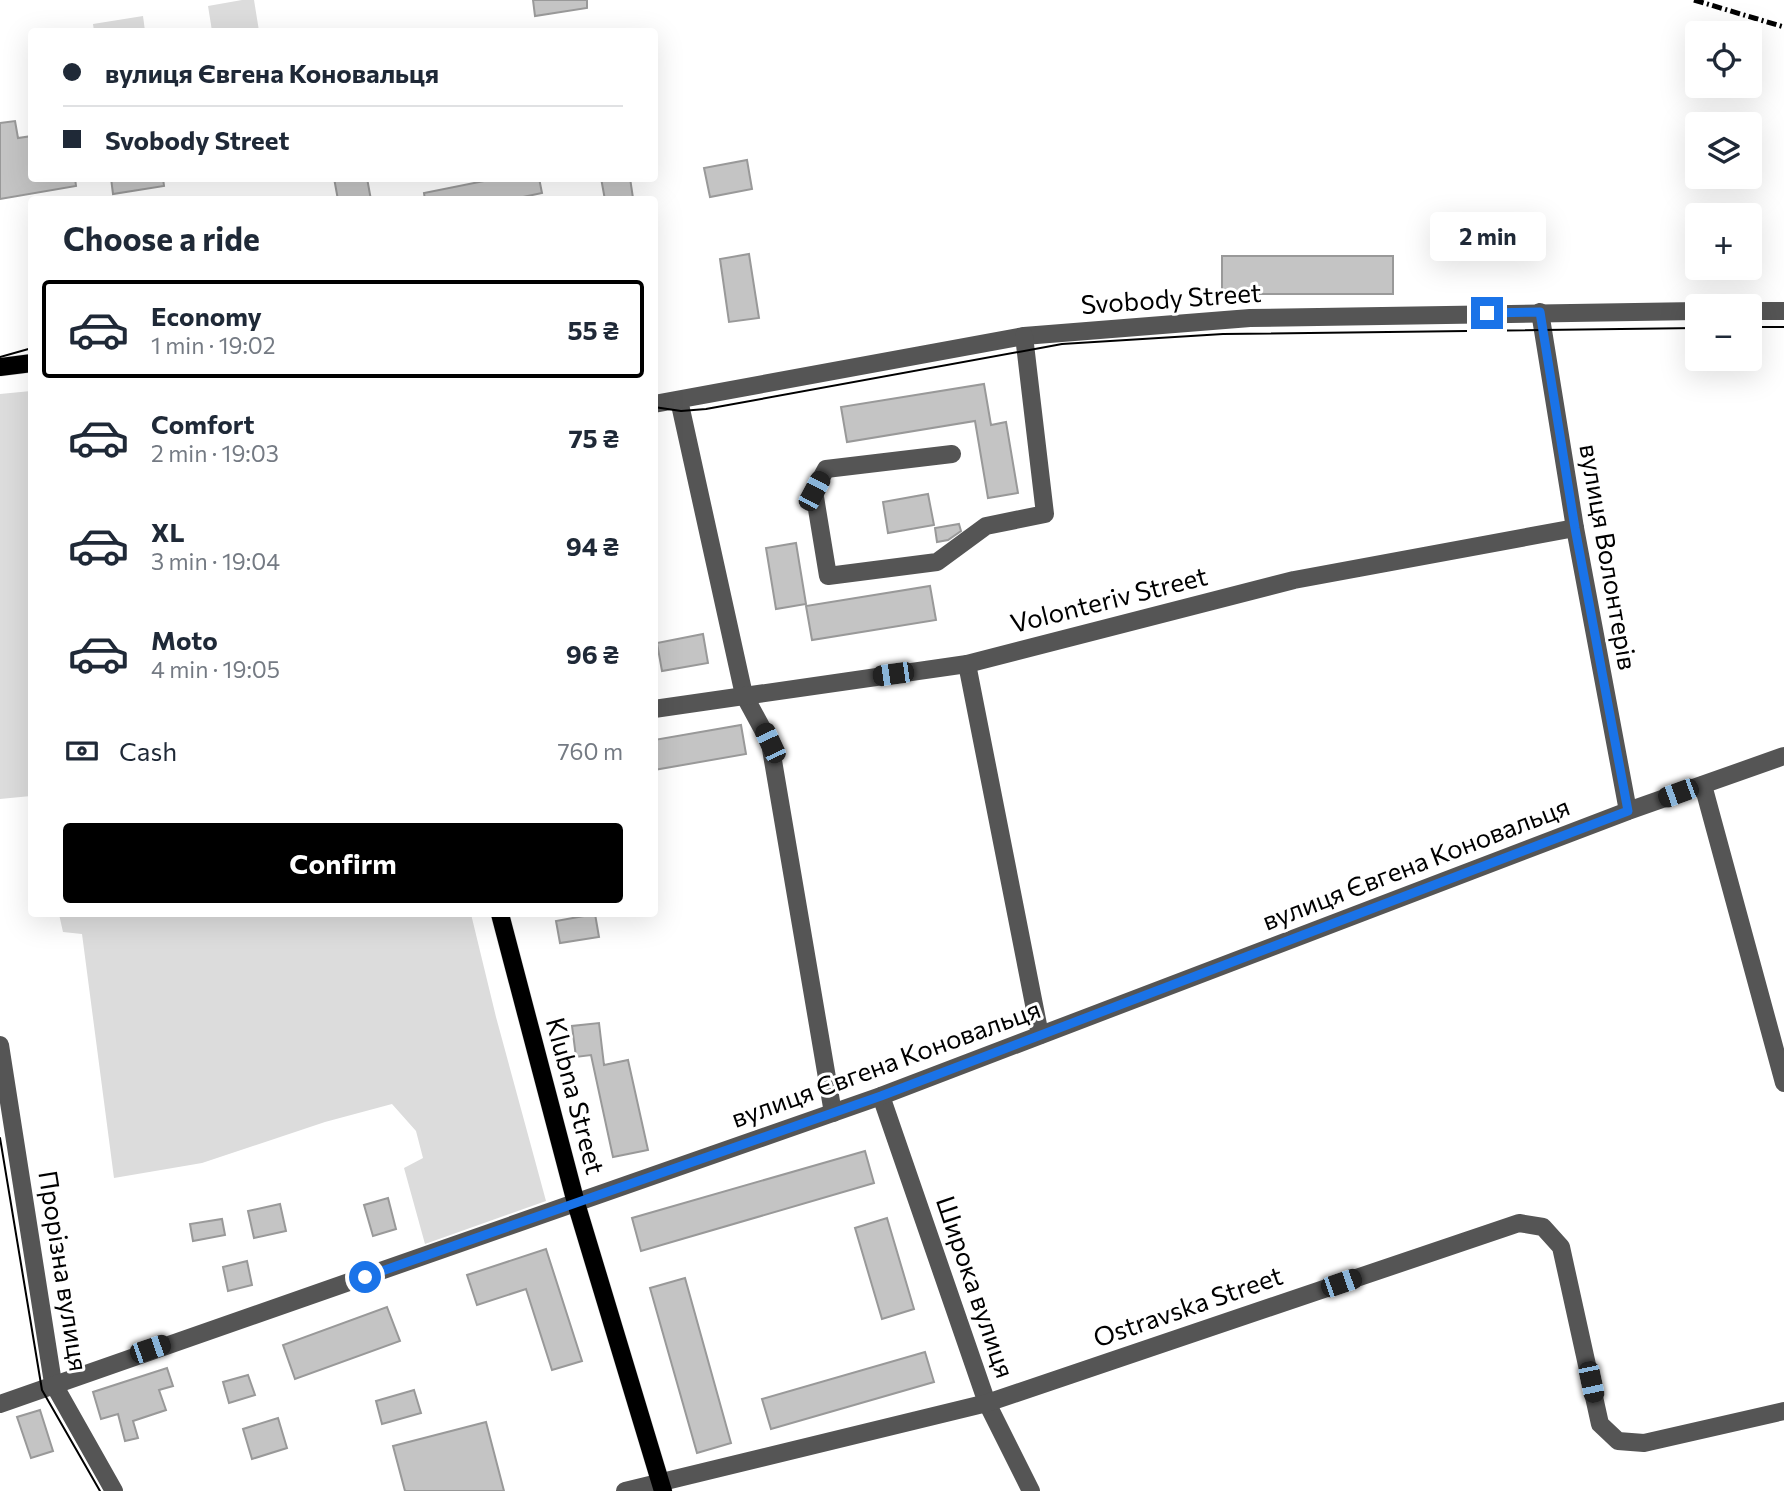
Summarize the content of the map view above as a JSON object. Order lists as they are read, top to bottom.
{
  "streets": {
    "main road": ["Klubna Street"],
    "street": [
      "Svobody Street",
      "вулиця Волонтерів",
      "Volonteriv Street",
      "вулиця Євгена Коновальця",
      "Прорізна вулиця",
      "Широка вулиця",
      "Ostravska Street"
    ]
  },
  "crossings": [
    ["Svobody Street", "вулиця Волонтерів"],
    ["вулиця Волонтерів", "Volonteriv Street"],
    ["вулиця Волонтерів", "вулиця Євгена Коновальця"],
    ["вулиця Євгена Коновальця", "Klubna Street"],
    ["вулиця Євгена Коновальця", "Прорізна вулиця"],
    ["вулиця Євгена Коновальця", "Широка вулиця"],
    ["Klubna Street", "Ostravska Street"],
    ["Широка вулиця", "Ostravska Street"]
  ],
  "page": {
    "map_buttons": ["+", "−"],
    "banner": ["вулиця Євгена Коновальця", "Svobody Street"],
    "heading": "Choose a ride",
    "bubble": "2 min",
    "list": [
      {
        "name": "Economy",
        "note": "1 min · 19:02",
        "value": "55 ₴"
      },
      {
        "name": "Comfort",
        "note": "2 min · 19:03",
        "value": "75 ₴"
      },
      {
        "name": "XL",
        "note": "3 min · 19:04",
        "value": "94 ₴"
      },
      {
        "name": "Moto",
        "note": "4 min · 19:05",
        "value": "96 ₴"
      }
    ],
    "pay": ["Cash", "760 m"],
    "buttons": "Confirm"
  }
}
